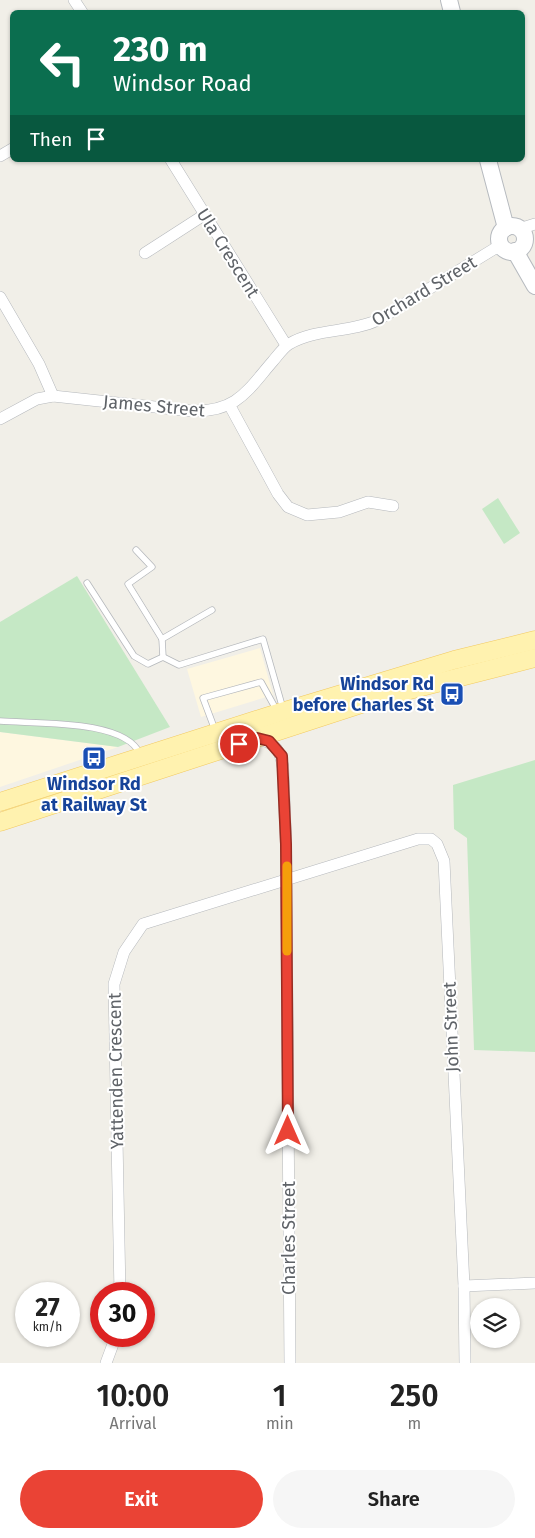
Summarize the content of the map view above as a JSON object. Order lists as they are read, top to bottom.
{
  "streets": {
    "street": [
      "Ula Crescent",
      "Orchard Street",
      "James Street",
      "John Street",
      "Yattenden Crescent",
      "Charles Street"
    ]
  },
  "crossings": [
    ["Ula Crescent", "Orchard Street"],
    ["Ula Crescent", "James Street"],
    ["Orchard Street", "James Street"],
    ["John Street", "Yattenden Crescent"],
    ["John Street", "Charles Street"],
    ["Yattenden Crescent", "Charles Street"]
  ],
  "places": {
    "bus stop": ["Windsor Rd before Charles St", "Windsor Rd at Railway St"]
  },
  "page": {
    "turn": ["230 m", "Windsor Road"],
    "then": "Then",
    "speed": "27 km/h",
    "limit": "30",
    "eta": [
      "10:00",
      "Arrival",
      "1",
      "min",
      "250",
      "m"
    ],
    "buttons": ["Exit", "Share"]
  }
}
